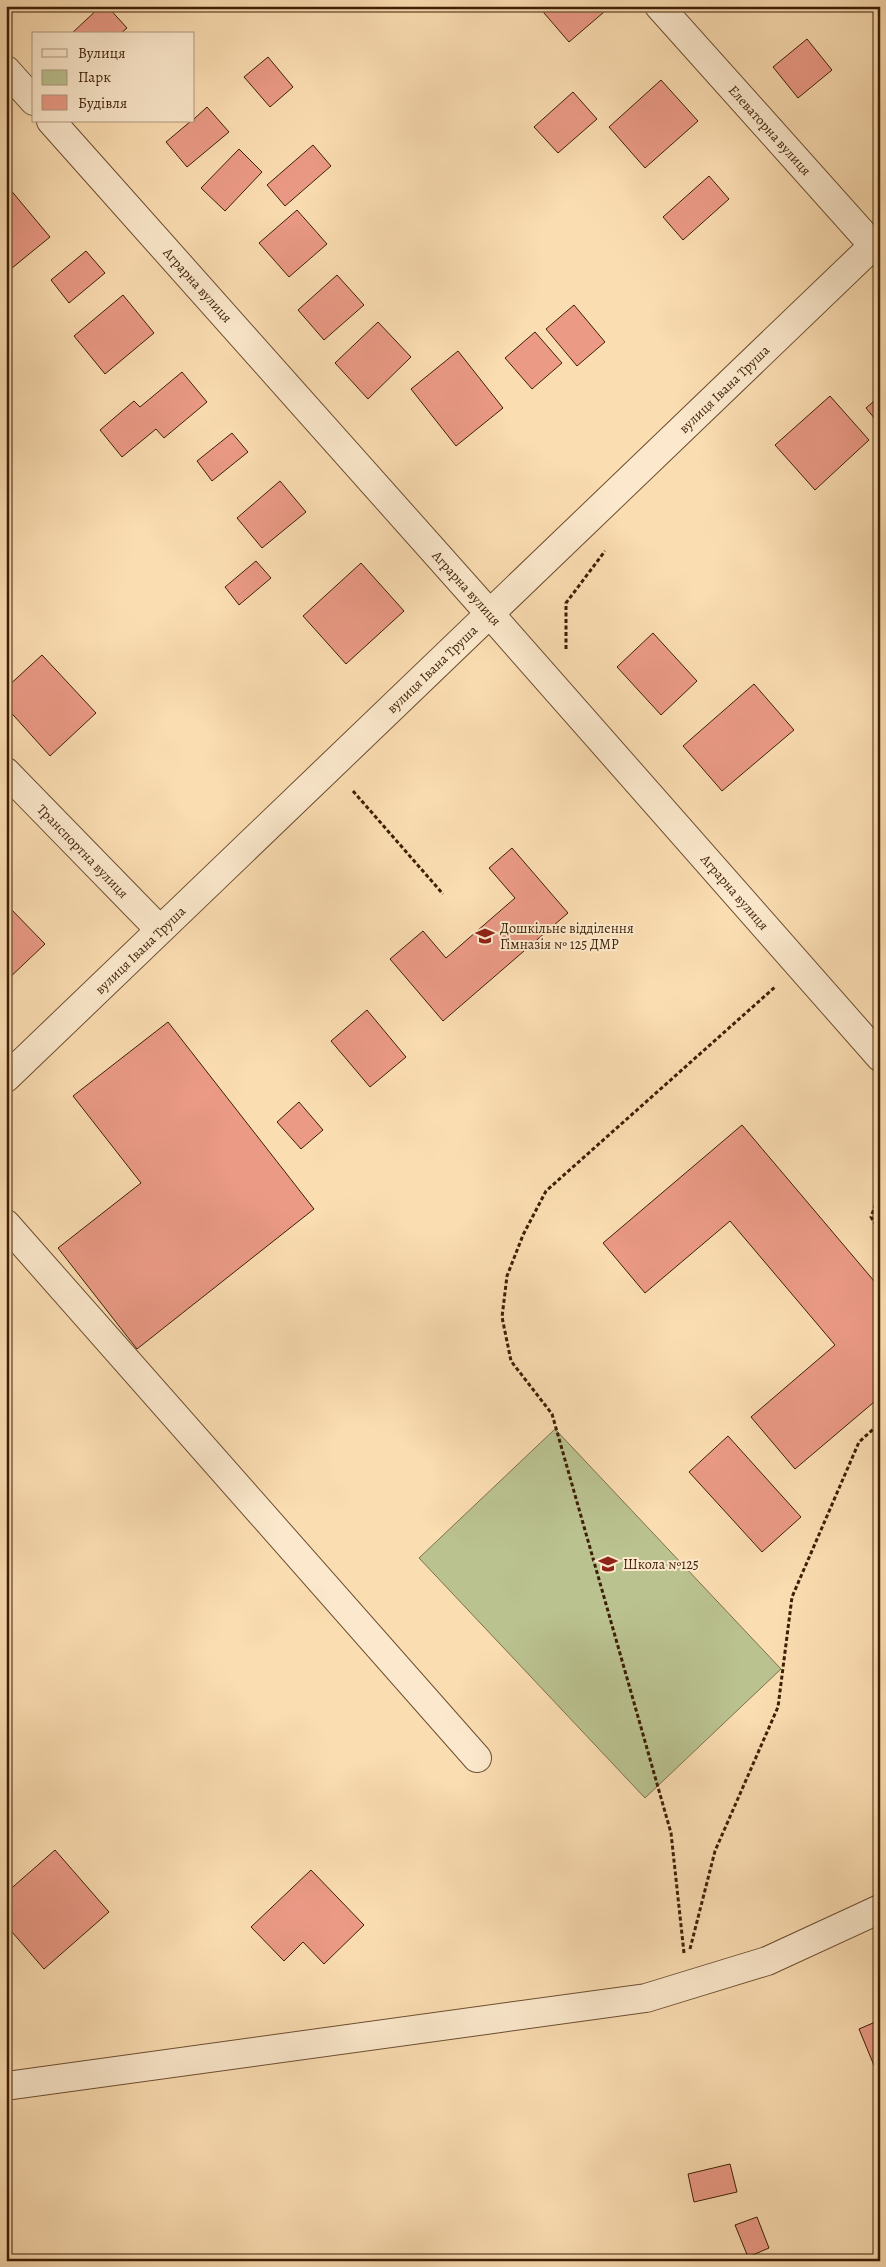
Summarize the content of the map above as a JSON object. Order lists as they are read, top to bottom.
{
  "streets": {
    "street": [
      "Елеваторна вулиця",
      "Аграрна вулиця",
      "вулиця Івана Труша",
      "Транспортна вулиця"
    ]
  },
  "crossings": [
    ["Елеваторна вулиця", "вулиця Івана Труша"],
    ["Аграрна вулиця", "вулиця Івана Труша"],
    ["вулиця Івана Труша", "Транспортна вулиця"]
  ],
  "places": {
    "school or university": ["Дошкільне відділення Гімназія № 125 ДМР", "Школа №125"]
  },
  "legend": ["Вулиця", "Парк", "Будівля"]
}
